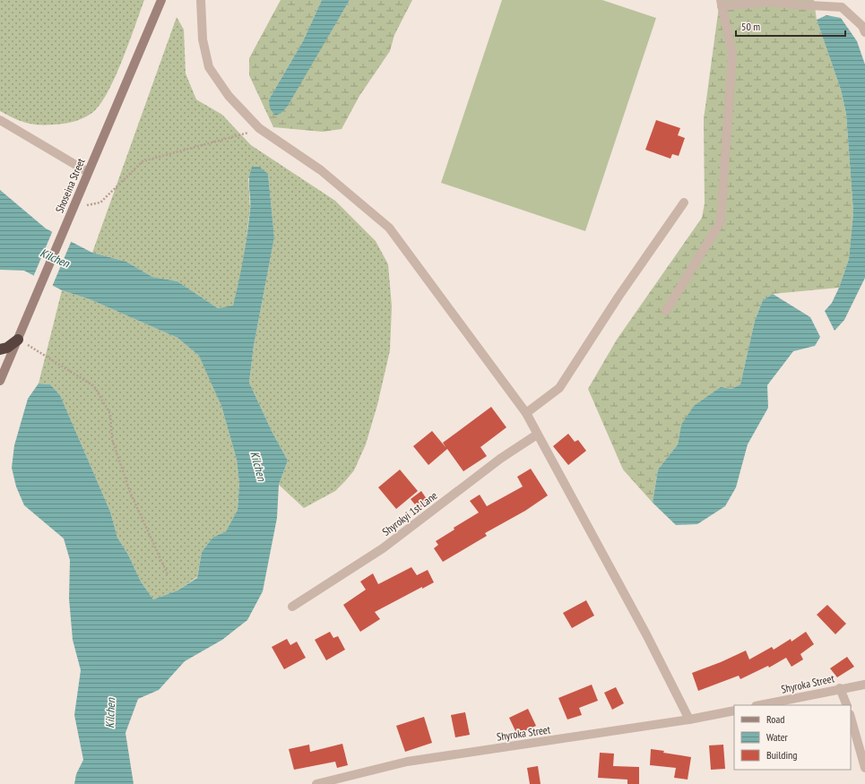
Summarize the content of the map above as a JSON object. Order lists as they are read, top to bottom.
{
  "streets": {
    "main road": ["Shoseina Street"],
    "street": ["Shyrokyi 1st Lane", "Shyroka Street"]
  },
  "water": ["Kilchen"],
  "legend": ["Road", "Water", "Building"],
  "scale_bar": "50 m"
}
